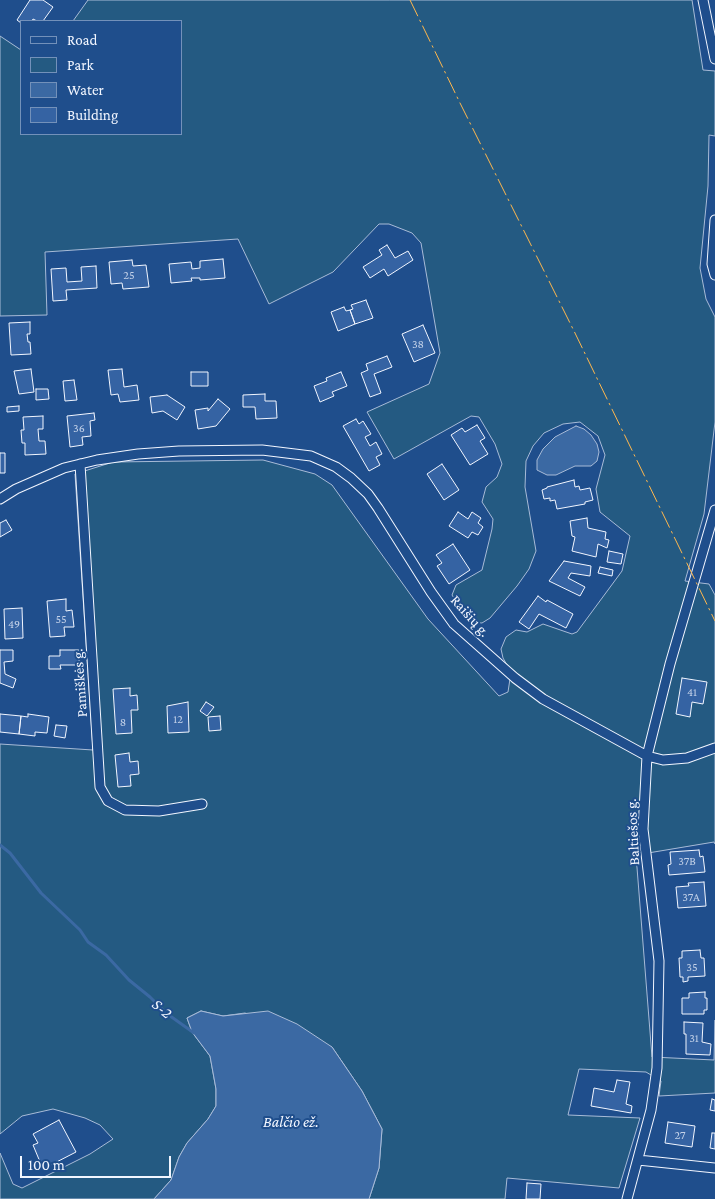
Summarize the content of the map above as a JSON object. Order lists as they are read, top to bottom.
{
  "streets": {
    "street": ["Raišių g.", "Pamiškės g.", "Baltiešos g."]
  },
  "crossings": [
    ["Raišių g.", "Pamiškės g."],
    ["Raišių g.", "Baltiešos g."]
  ],
  "water": ["S-2", "Balčio ež."],
  "house_numbers": [
    "25",
    "38",
    "36",
    "55",
    "49",
    "41",
    "12",
    "8",
    "37B",
    "37A",
    "35",
    "31",
    "27"
  ],
  "legend": [
    "Road",
    "Park",
    "Water",
    "Building"
  ],
  "scale_bar": "100 m"
}
